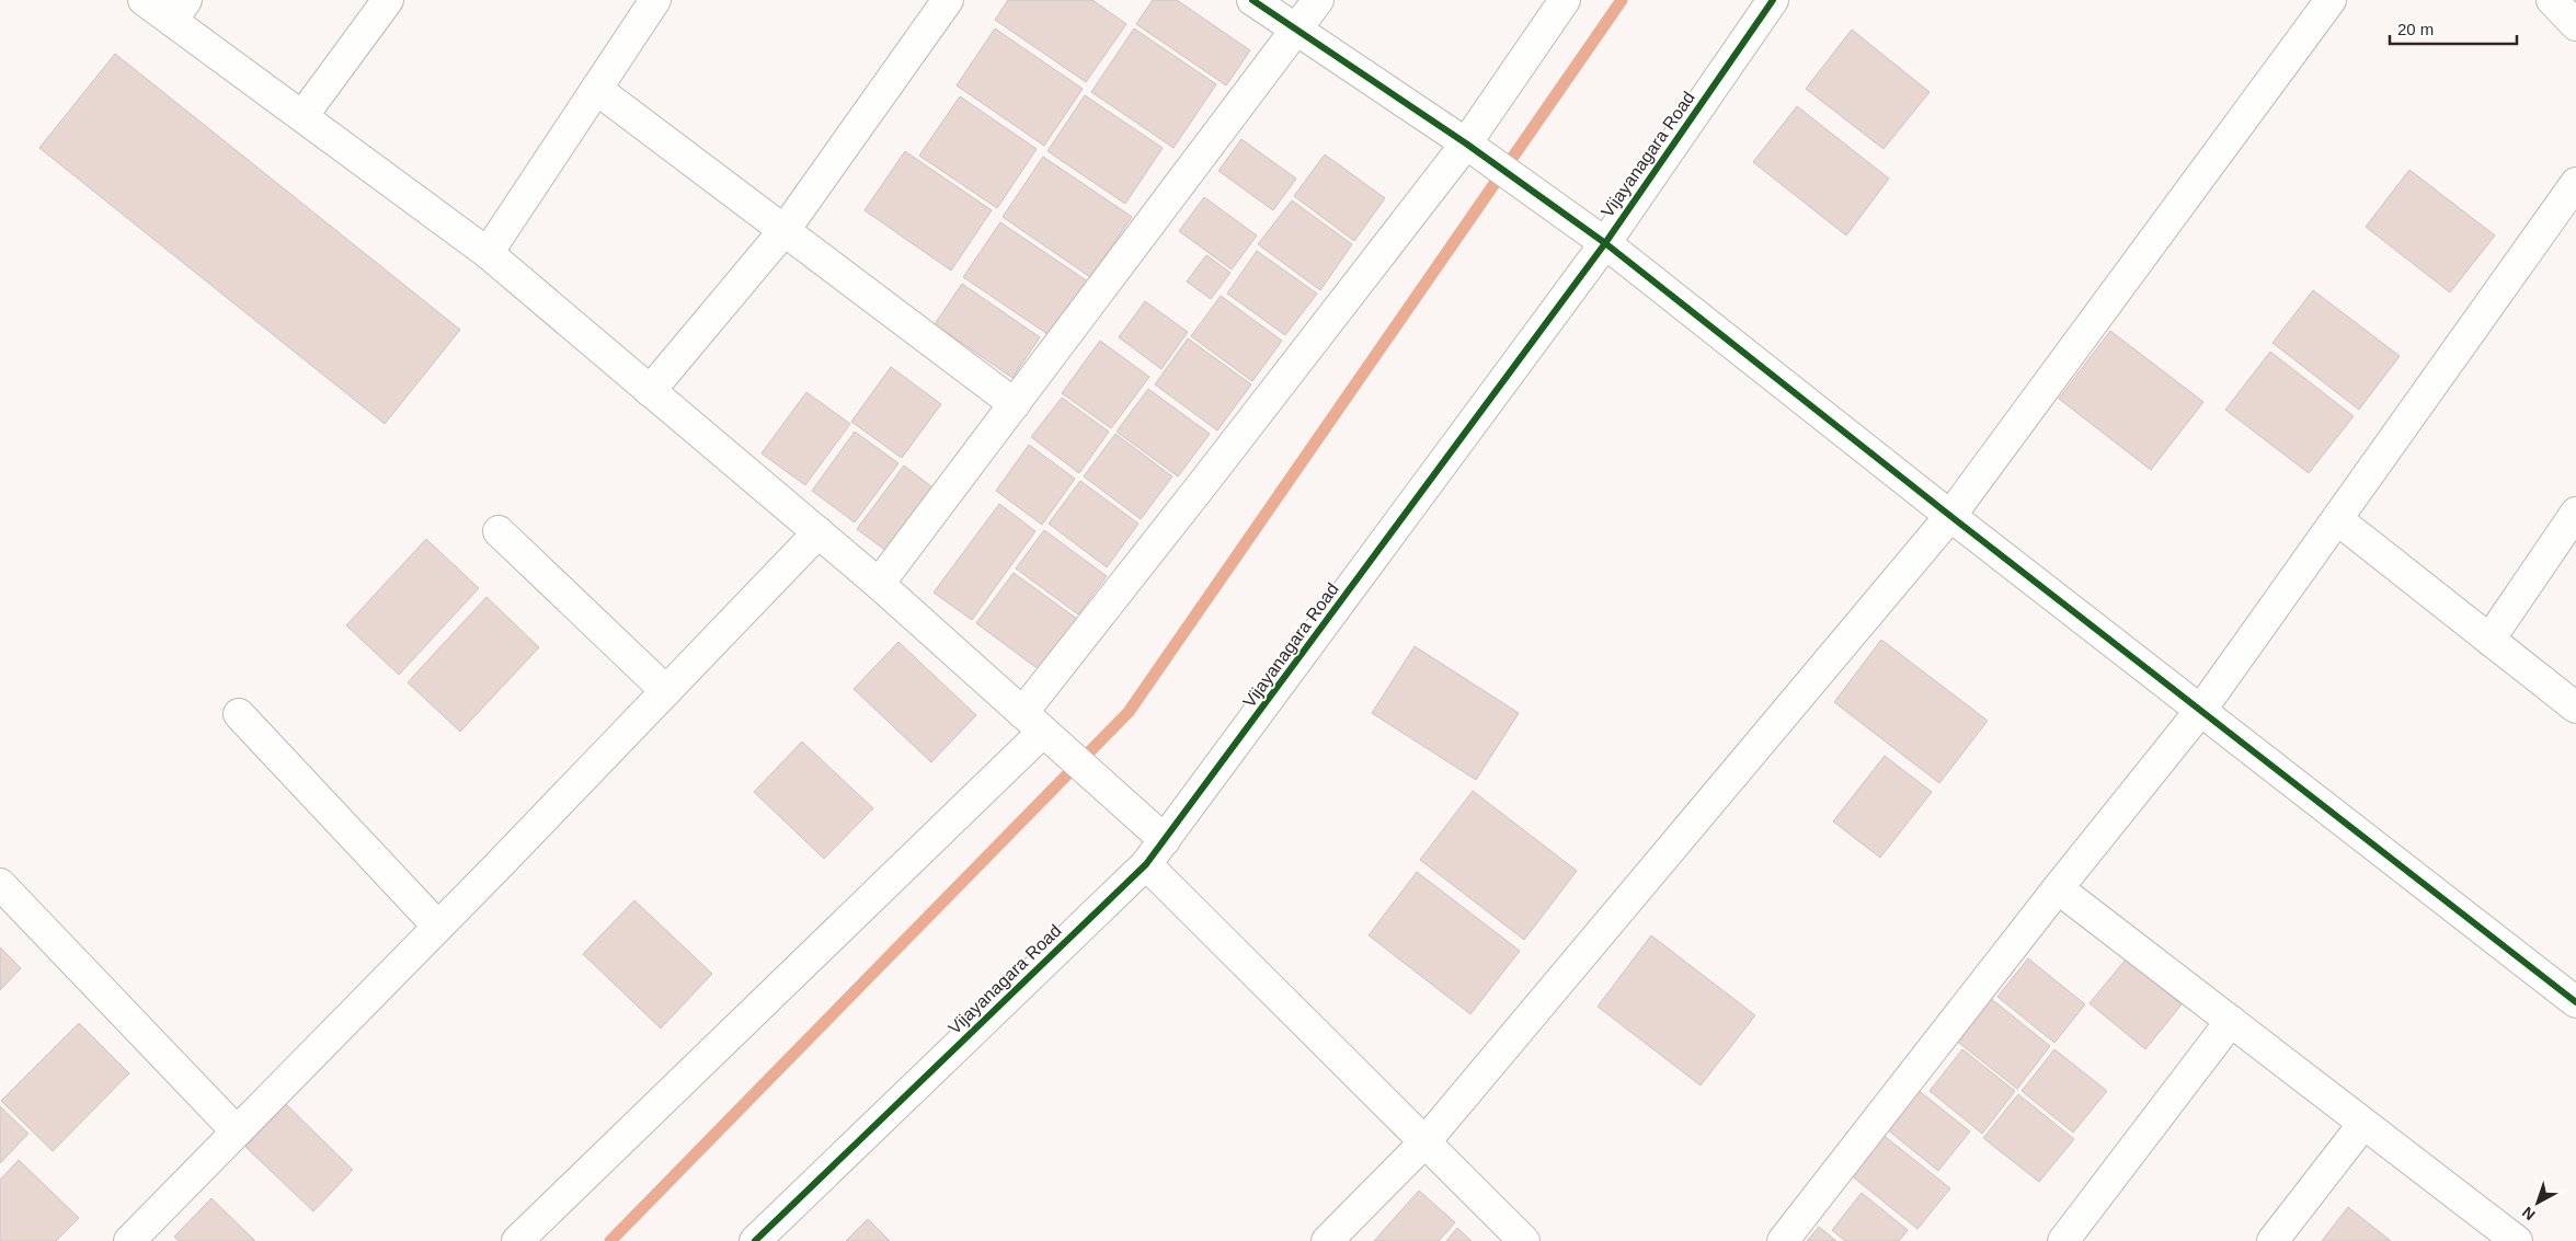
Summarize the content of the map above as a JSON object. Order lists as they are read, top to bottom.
{
  "streets": {
    "street": ["Vijayanagara Road"]
  },
  "scale_bar": "20 m",
  "north": "bottom left"
}
